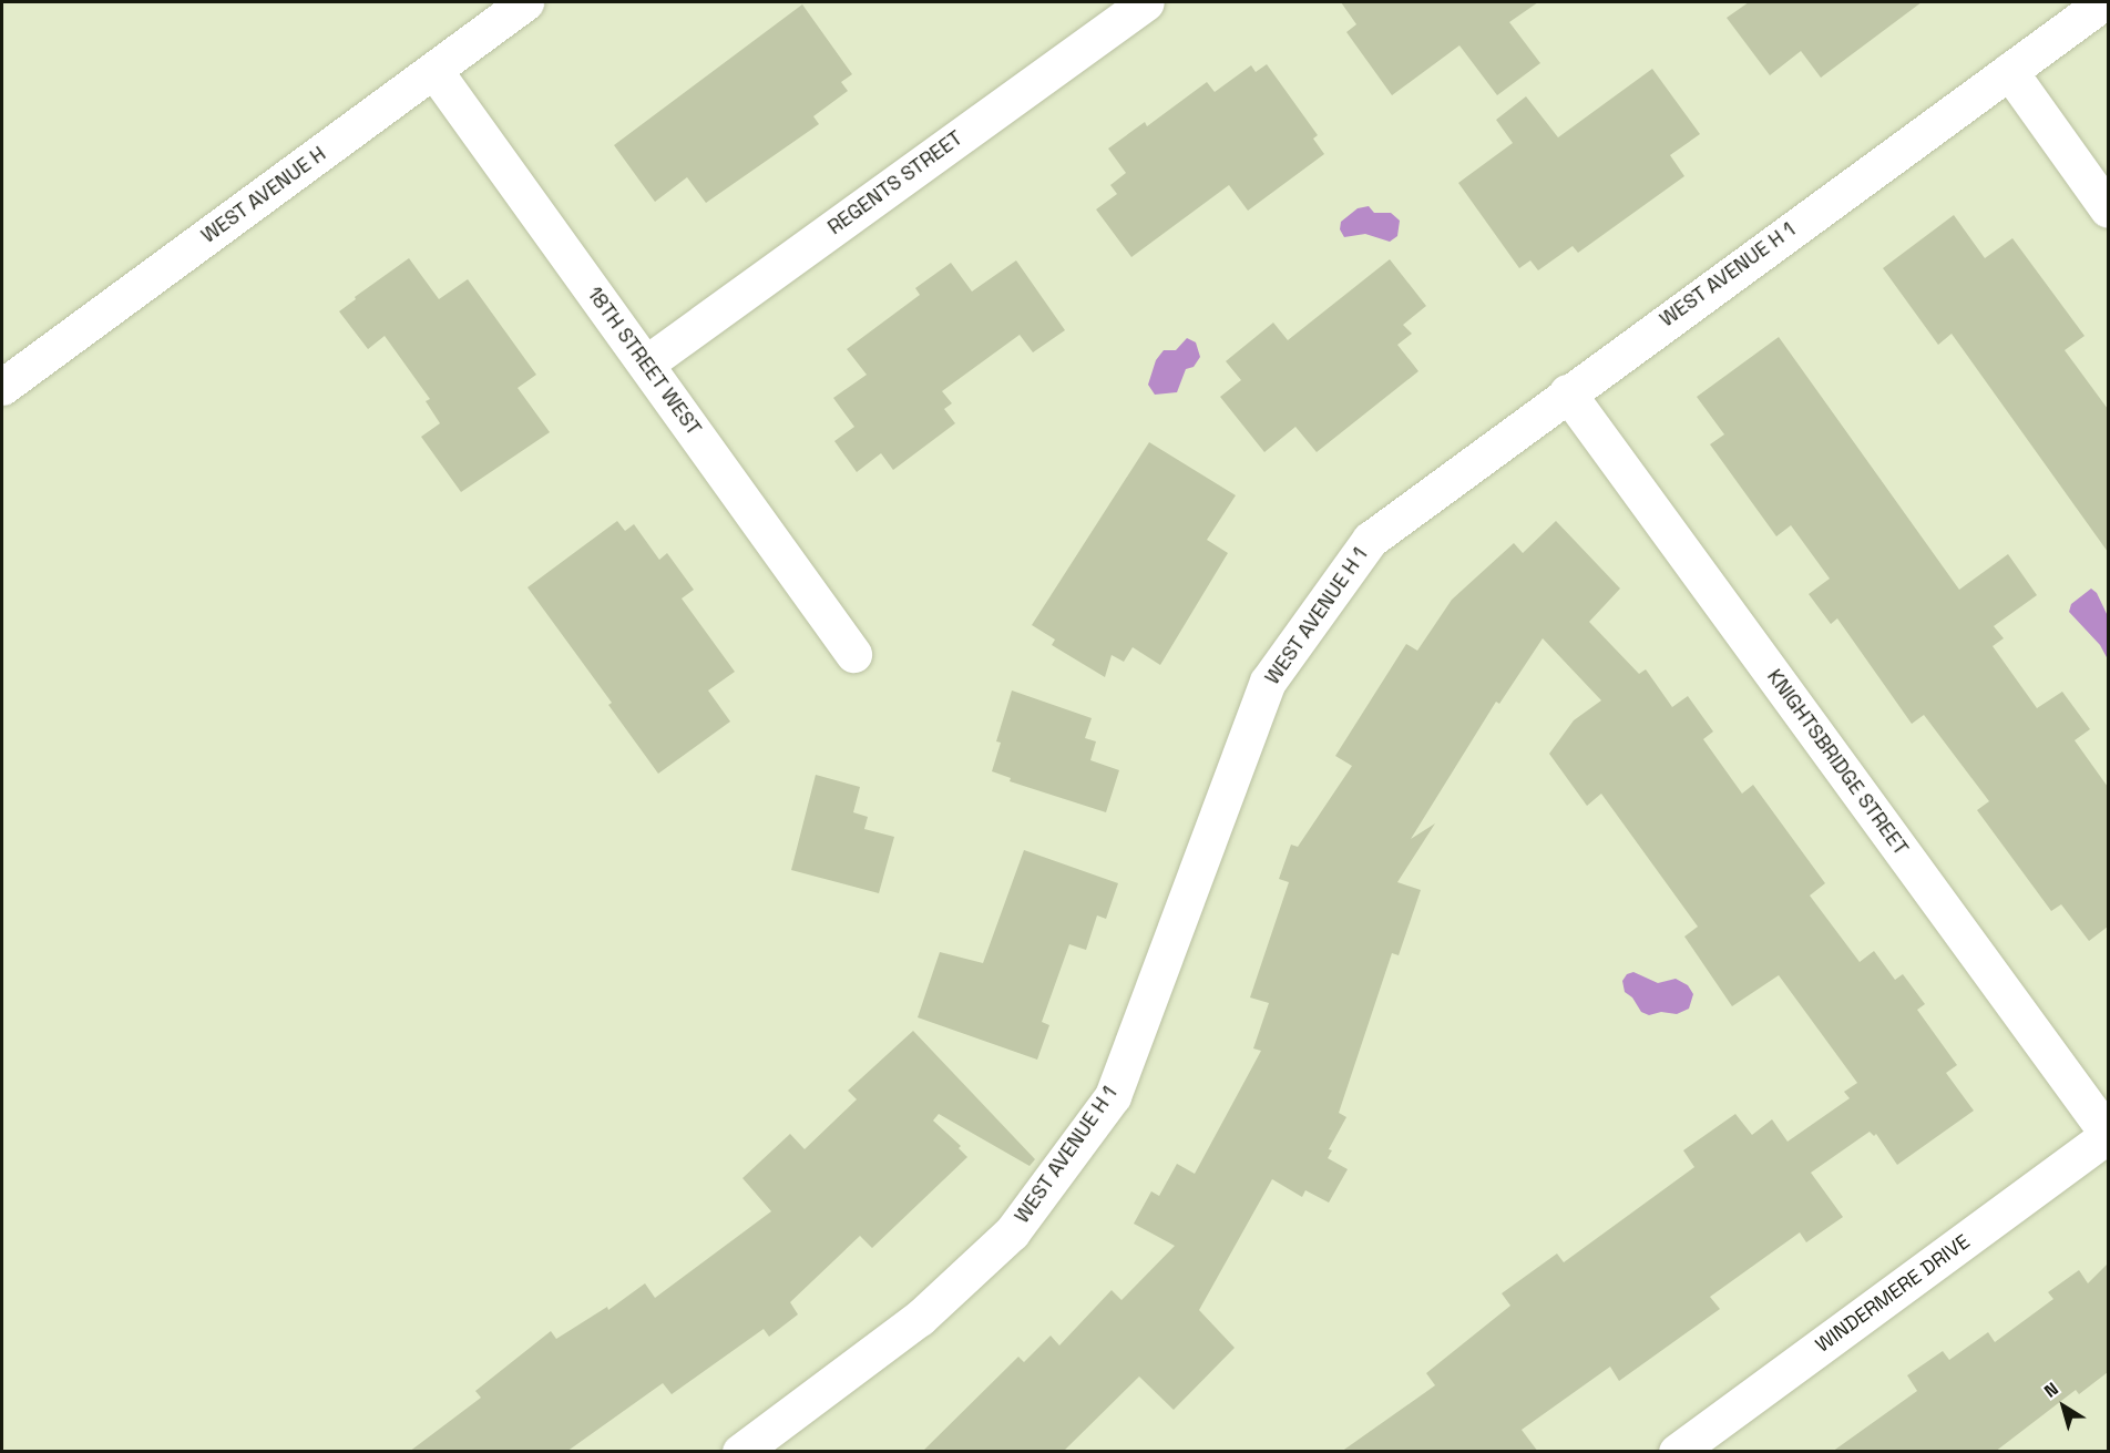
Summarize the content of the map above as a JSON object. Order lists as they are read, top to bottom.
{
  "streets": {
    "street": [
      "REGENTS STREET",
      "WEST AVENUE H",
      "WEST AVENUE H 1",
      "18TH STREET WEST",
      "KNIGHTSBRIDGE STREET",
      "WINDERMERE DRIVE"
    ]
  },
  "crossings": [
    ["REGENTS STREET", "18TH STREET WEST"],
    ["WEST AVENUE H", "18TH STREET WEST"],
    ["WEST AVENUE H 1", "KNIGHTSBRIDGE STREET"],
    ["KNIGHTSBRIDGE STREET", "WINDERMERE DRIVE"]
  ],
  "north": "top left"
}
